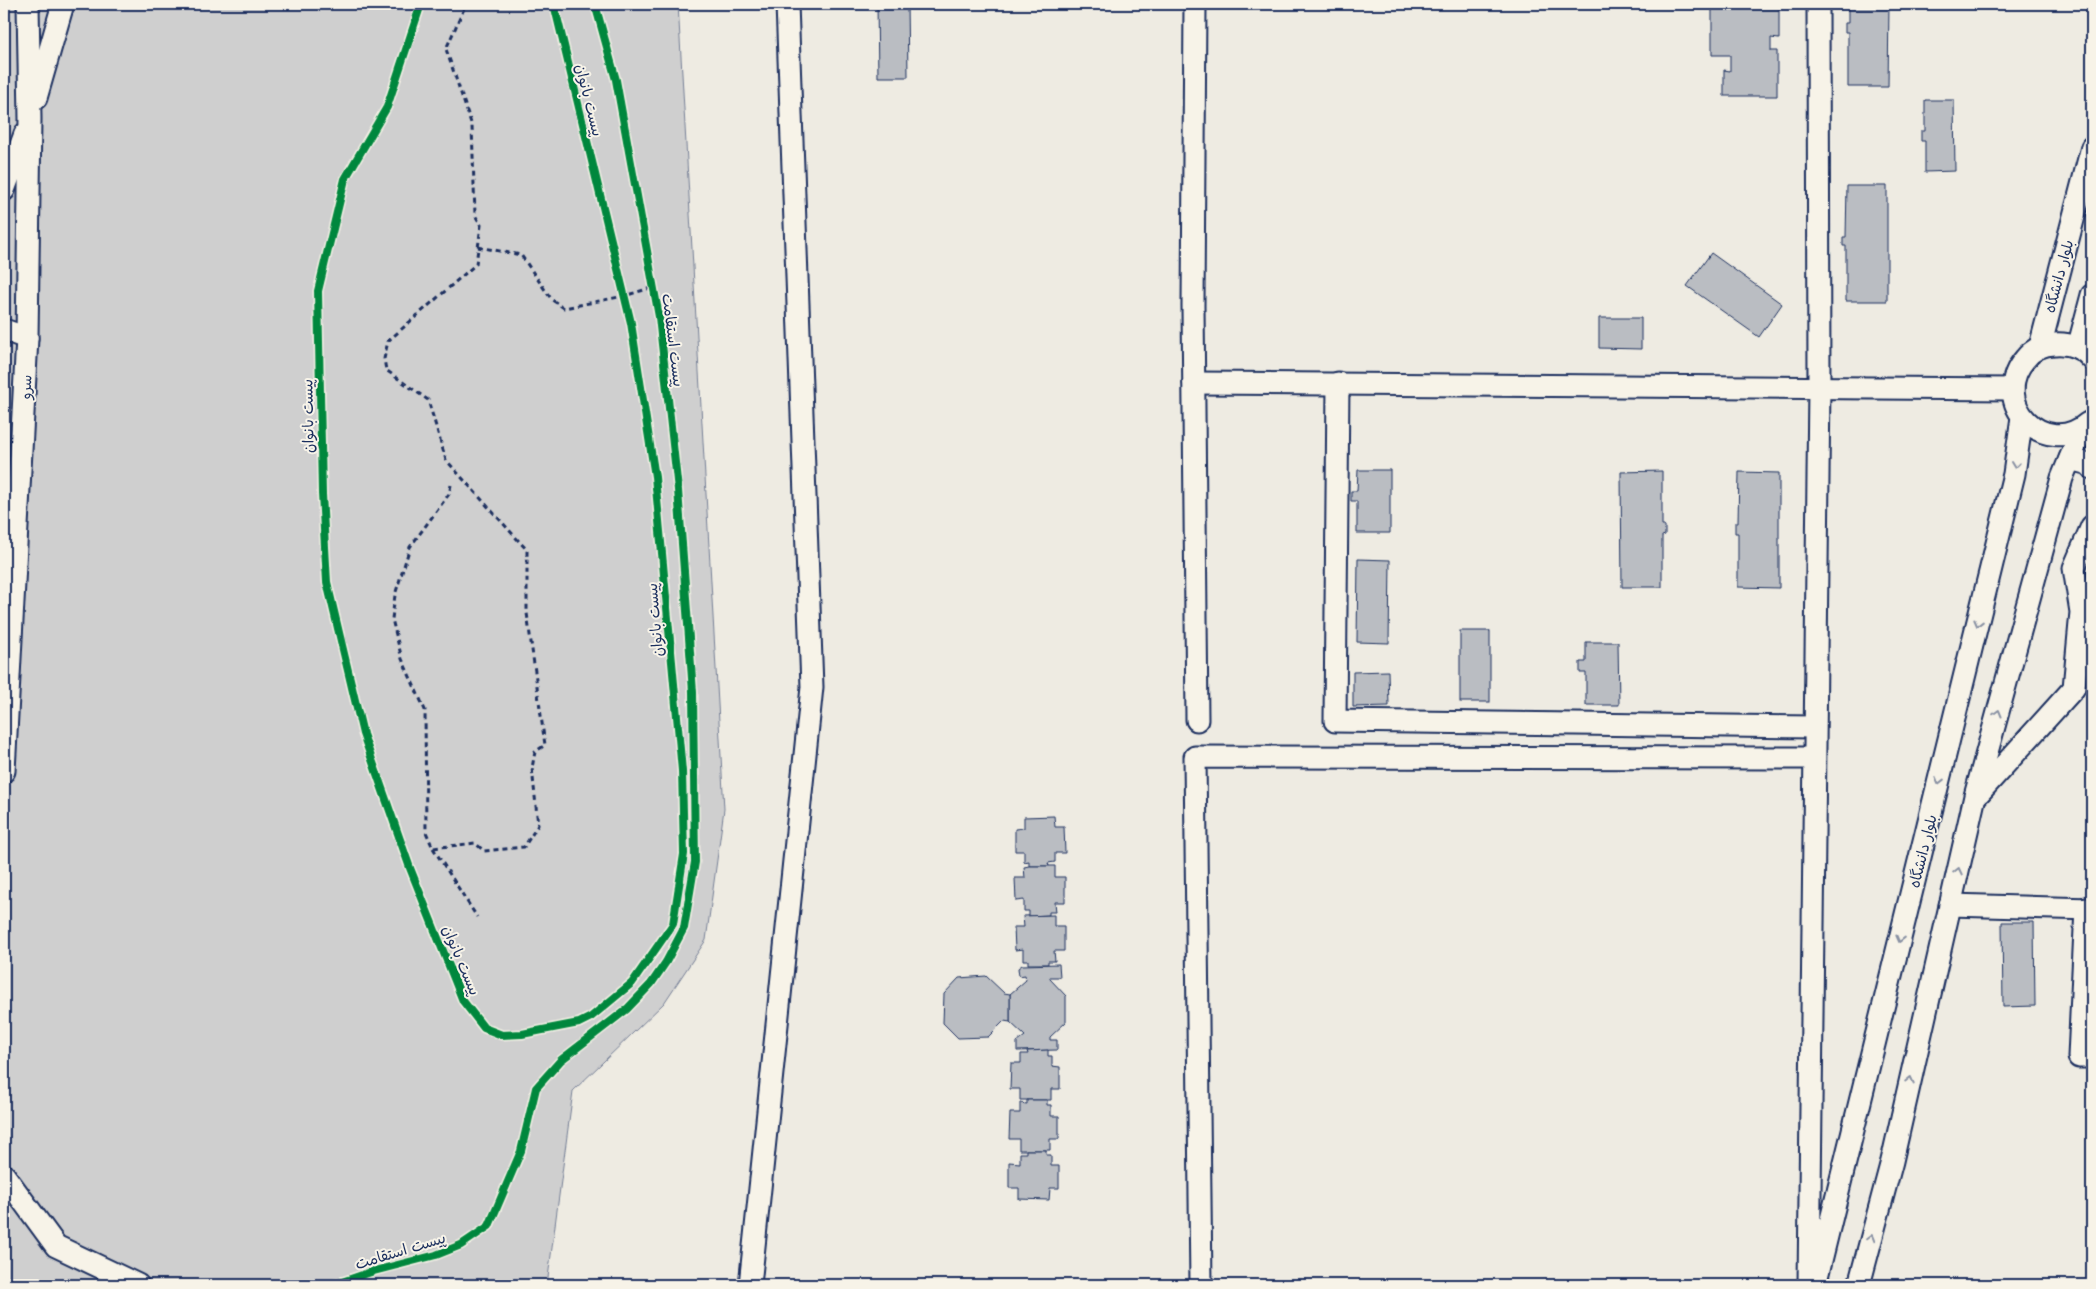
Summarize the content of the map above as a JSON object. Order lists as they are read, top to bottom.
{
  "streets": {
    "street": ["بلوار دانشگاه", "سرو"],
    "cycle path": ["پیست بانوان", "پیست استقامت"]
  }
}
